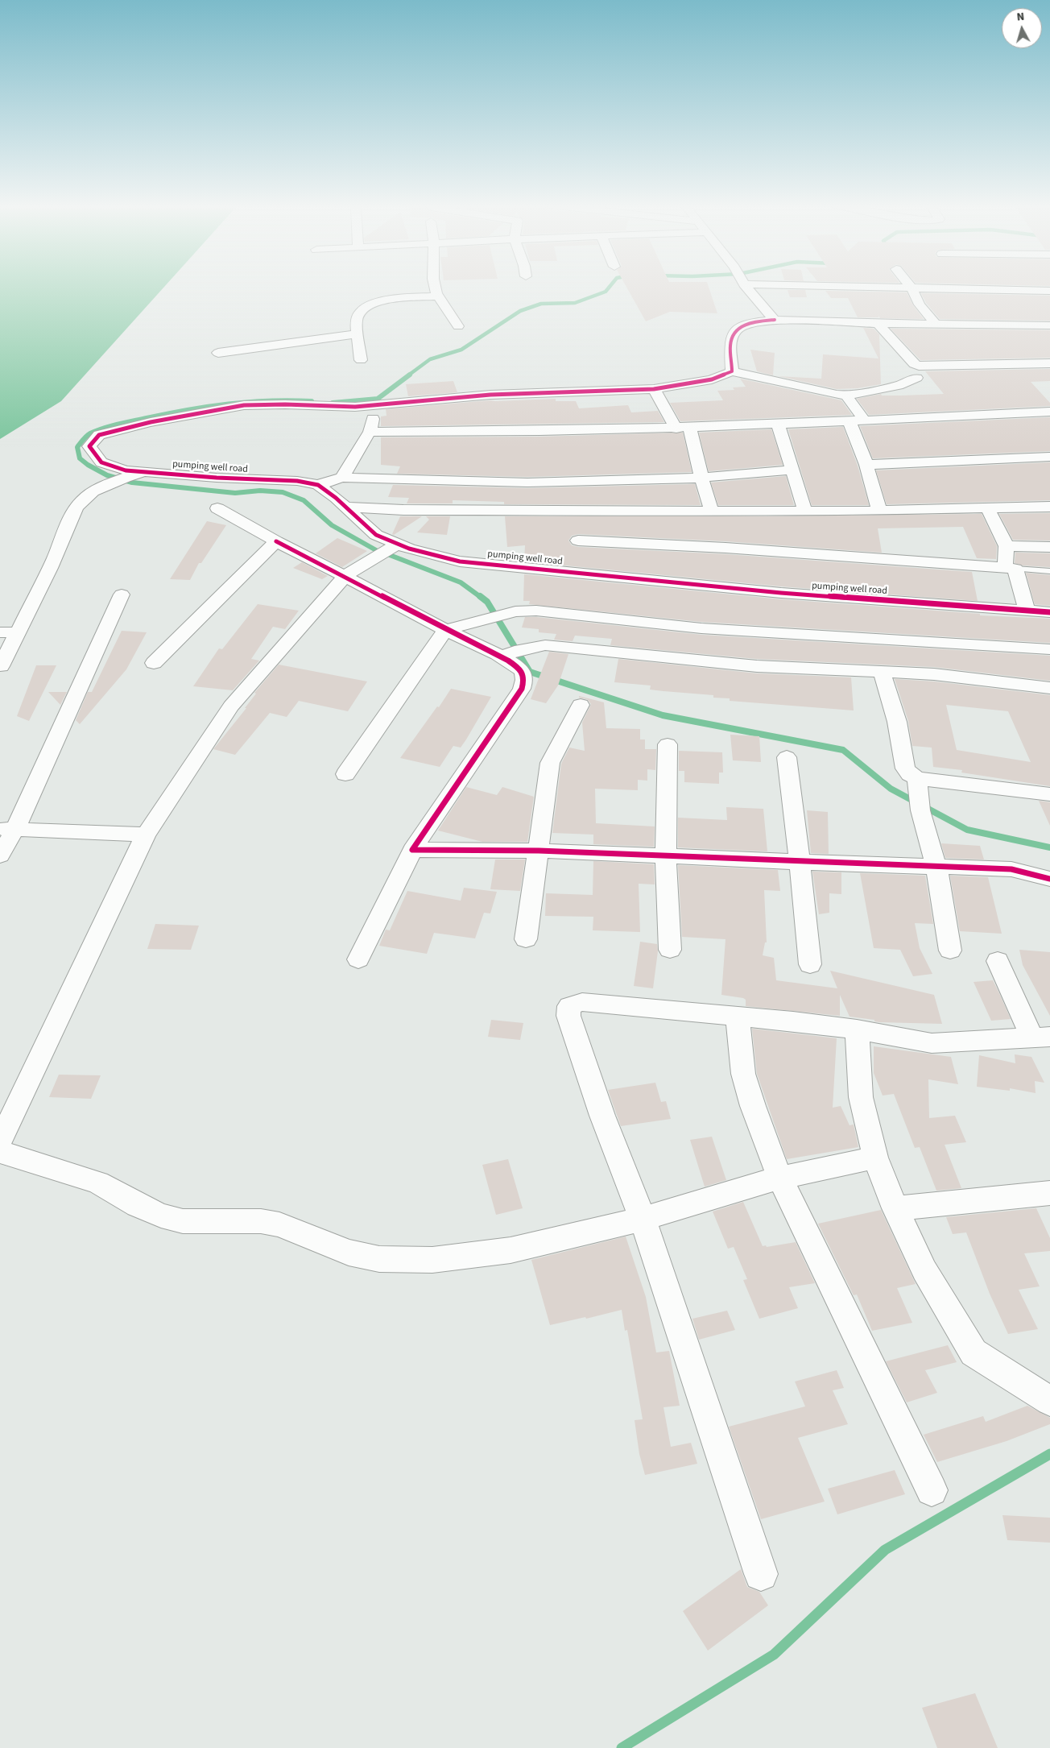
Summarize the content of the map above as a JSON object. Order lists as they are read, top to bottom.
{
  "streets": {
    "street": ["pumping well road"]
  },
  "north": "top"
}
